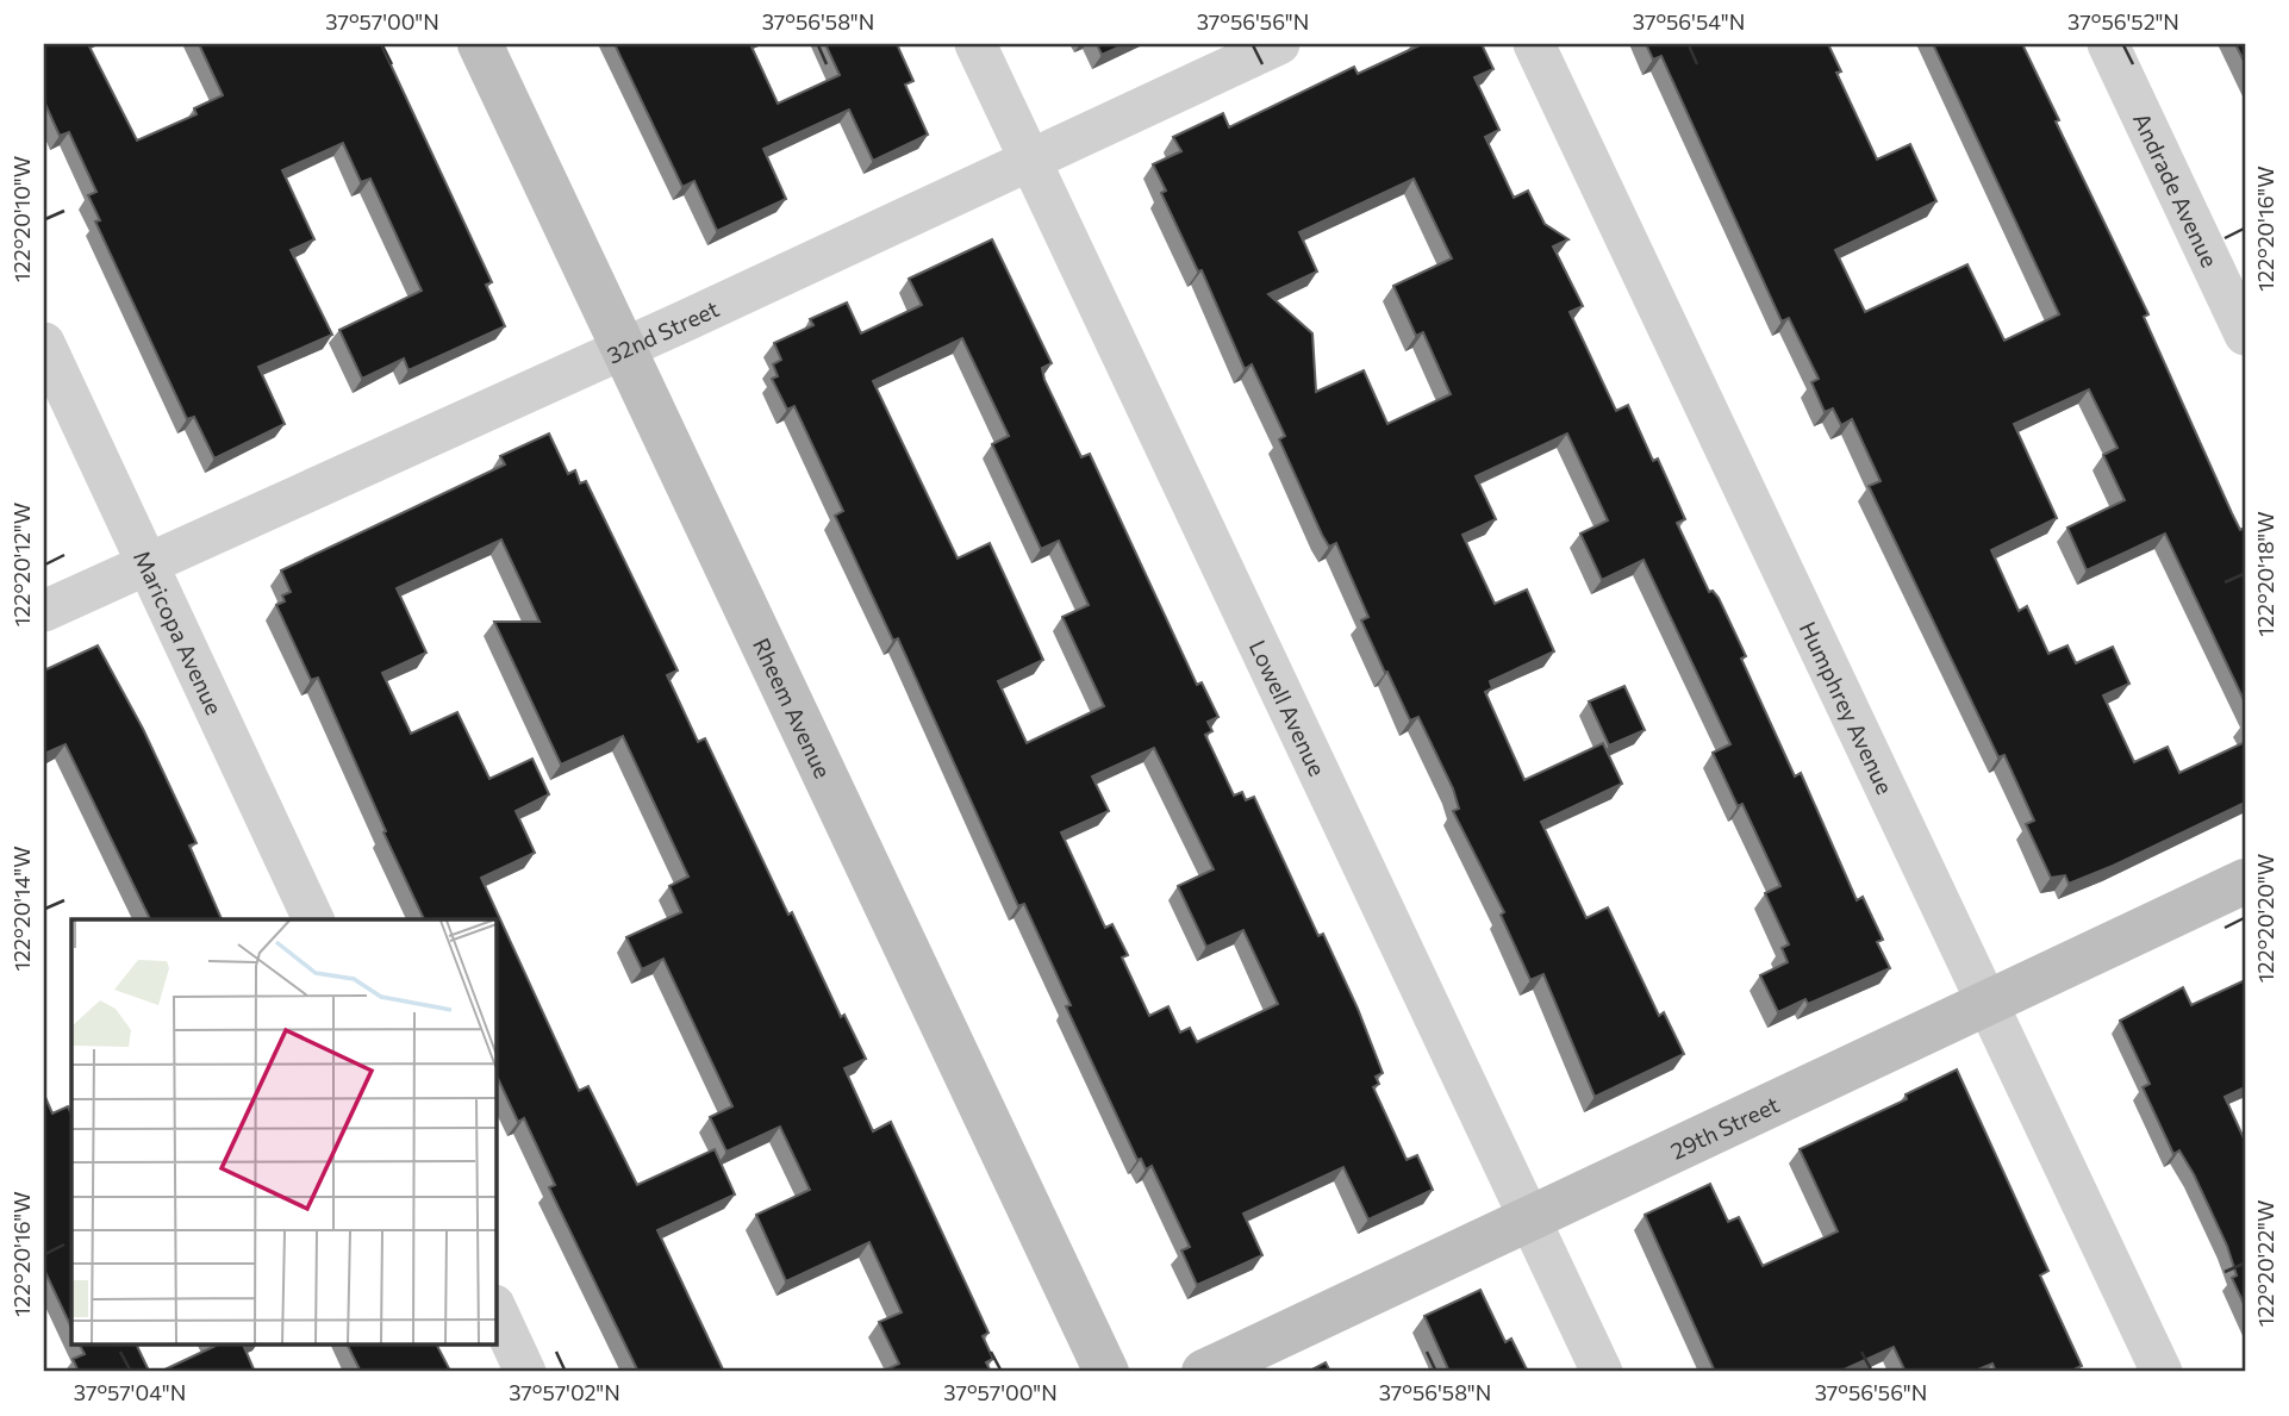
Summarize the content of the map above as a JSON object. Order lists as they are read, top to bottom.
{
  "streets": {
    "street": [
      "Andrade Avenue",
      "32nd Street",
      "Maricopa Avenue",
      "Humphrey Avenue",
      "Rheem Avenue",
      "Lowell Avenue",
      "29th Street"
    ]
  },
  "crossings": [
    ["32nd Street", "Maricopa Avenue"],
    ["32nd Street", "Rheem Avenue"],
    ["32nd Street", "Lowell Avenue"],
    ["Humphrey Avenue", "29th Street"],
    ["Lowell Avenue", "29th Street"]
  ],
  "coordinates": [
    "37°57'00\"N",
    "37°56'58\"N",
    "37°56'56\"N",
    "37°56'54\"N",
    "37°56'52\"N",
    "122°20'10\"W",
    "122°20'16\"W",
    "122°20'12\"W",
    "122°20'18\"W",
    "122°20'14\"W",
    "122°20'20\"W",
    "122°20'22\"W",
    "37°57'04\"N",
    "37°57'02\"N"
  ]
}
